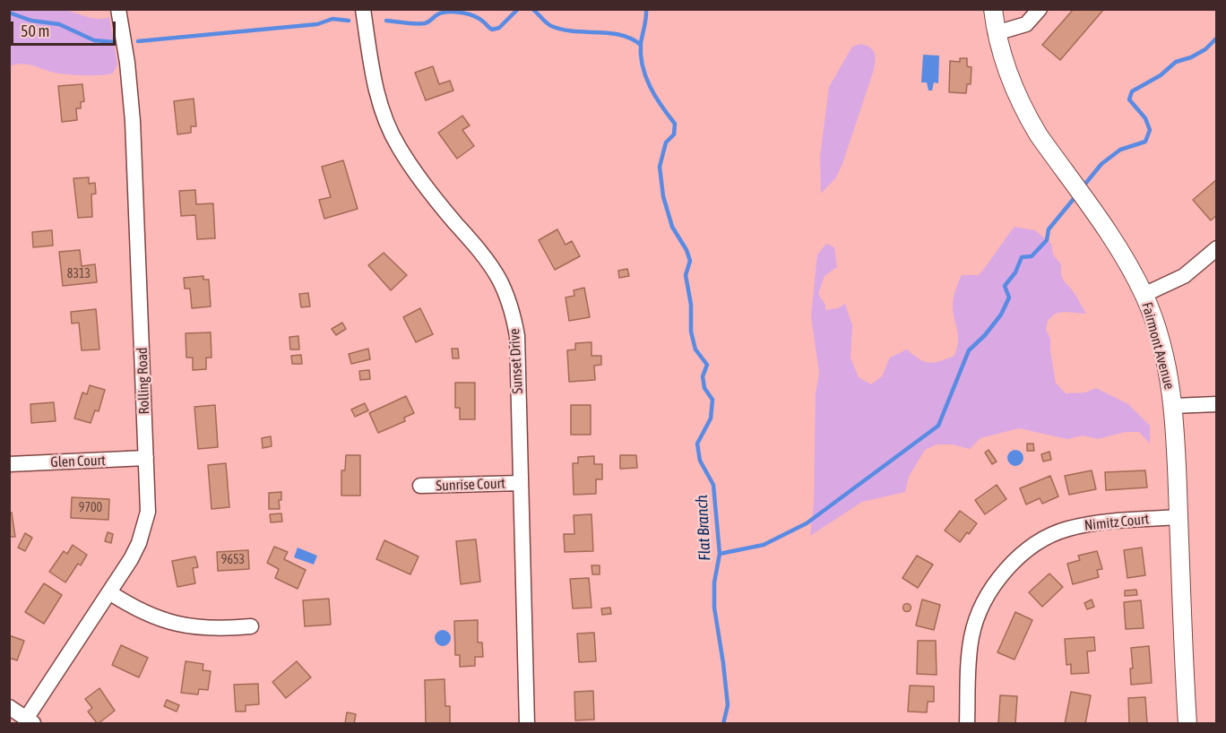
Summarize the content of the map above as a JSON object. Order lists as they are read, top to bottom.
{
  "streets": {
    "street": [
      "Fairmont Avenue",
      "Sunset Drive",
      "Rolling Road",
      "Glen Court",
      "Sunrise Court",
      "Nimitz Court"
    ]
  },
  "crossings": [
    ["Fairmont Avenue", "Nimitz Court"],
    ["Sunset Drive", "Sunrise Court"],
    ["Rolling Road", "Glen Court"]
  ],
  "water": ["Flat Branch"],
  "house_numbers": ["8313", "9700", "9653"],
  "scale_bar": "50 m"
}
